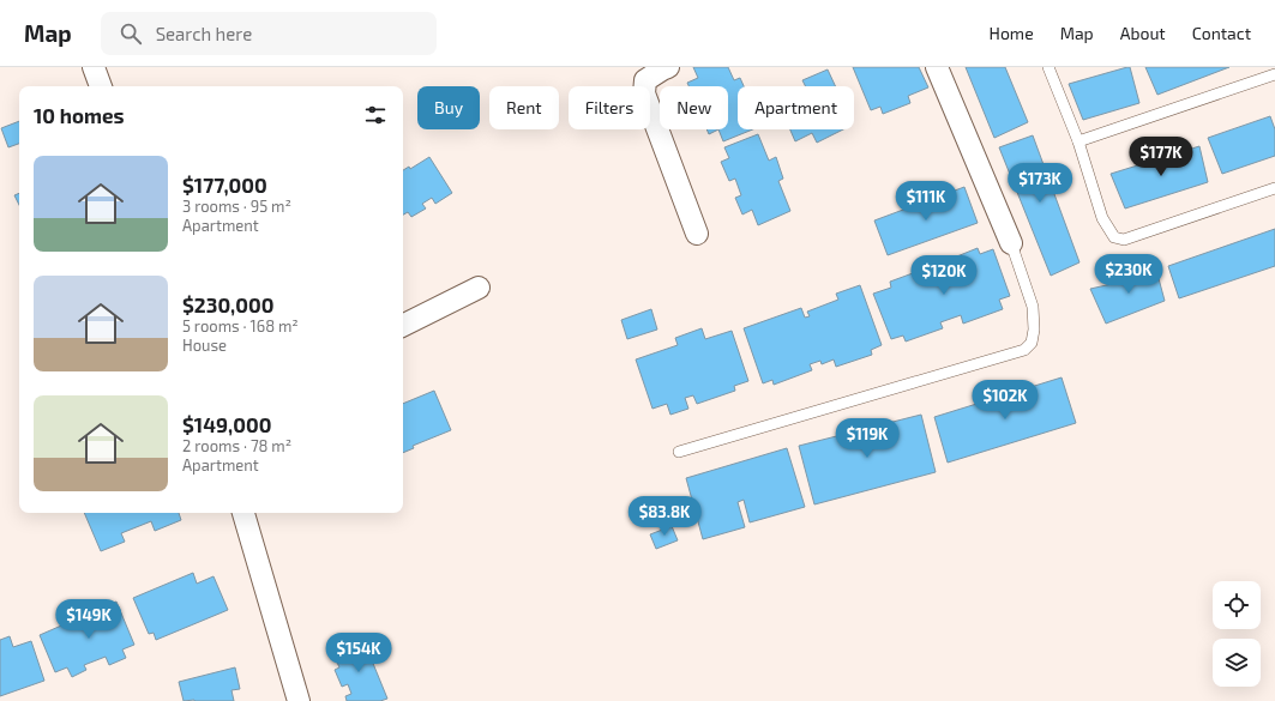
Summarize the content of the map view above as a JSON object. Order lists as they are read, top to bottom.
{
  "page": {
    "header": "Map",
    "search": "Search here",
    "nav": [
      "Home",
      "Map",
      "About",
      "Contact"
    ],
    "chip": [
      "Buy",
      "Rent",
      "Filters",
      "New",
      "Apartment"
    ],
    "heading": "10 homes",
    "price": [
      "$177K",
      "$173K",
      "$111K",
      "$230K",
      "$120K",
      "$102K",
      "$119K",
      "$83.8K",
      "$149K",
      "$154K"
    ],
    "list": [
      {
        "name": "$177,000",
        "note": "3 rooms · 95 m² · Apartment"
      },
      {
        "name": "$230,000",
        "note": "5 rooms · 168 m² · House"
      },
      {
        "name": "$149,000",
        "note": "2 rooms · 78 m² · Apartment"
      }
    ]
  }
}
